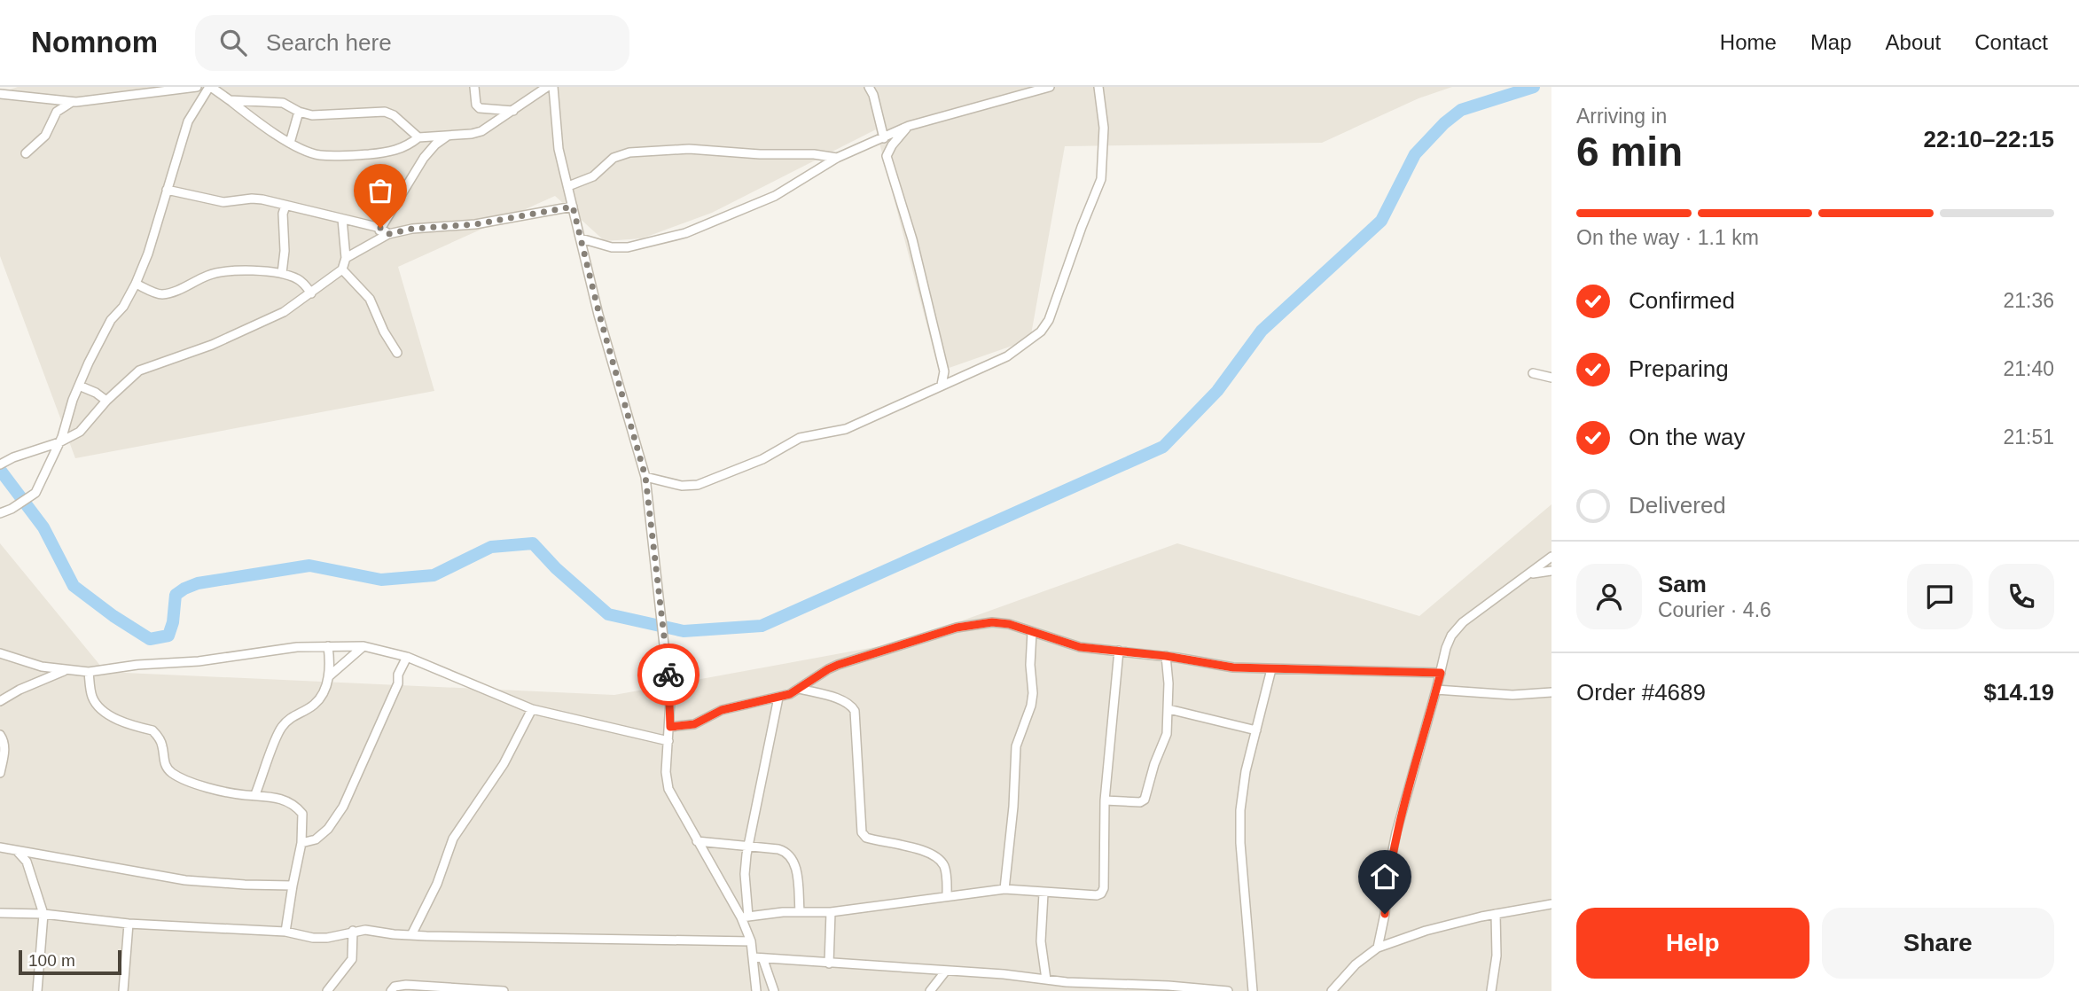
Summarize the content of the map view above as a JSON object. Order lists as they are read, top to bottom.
{
  "scale_bar": "100 m",
  "page": {
    "header": "Nomnom",
    "search": "Search here",
    "nav": [
      "Home",
      "Map",
      "About",
      "Contact"
    ],
    "heading": ["6 min", "Arriving in", "22:10–22:15"],
    "panel": [
      "Sam",
      "Courier · 4.6",
      "Order #4689",
      "$14.19"
    ],
    "bar": "On the way · 1.1 km",
    "list": [
      ["Confirmed", "21:36"],
      ["Preparing", "21:40"],
      ["On the way", "21:51"],
      "Delivered"
    ],
    "buttons": ["Help", "Share"],
    "scale": "100 m"
  }
}
